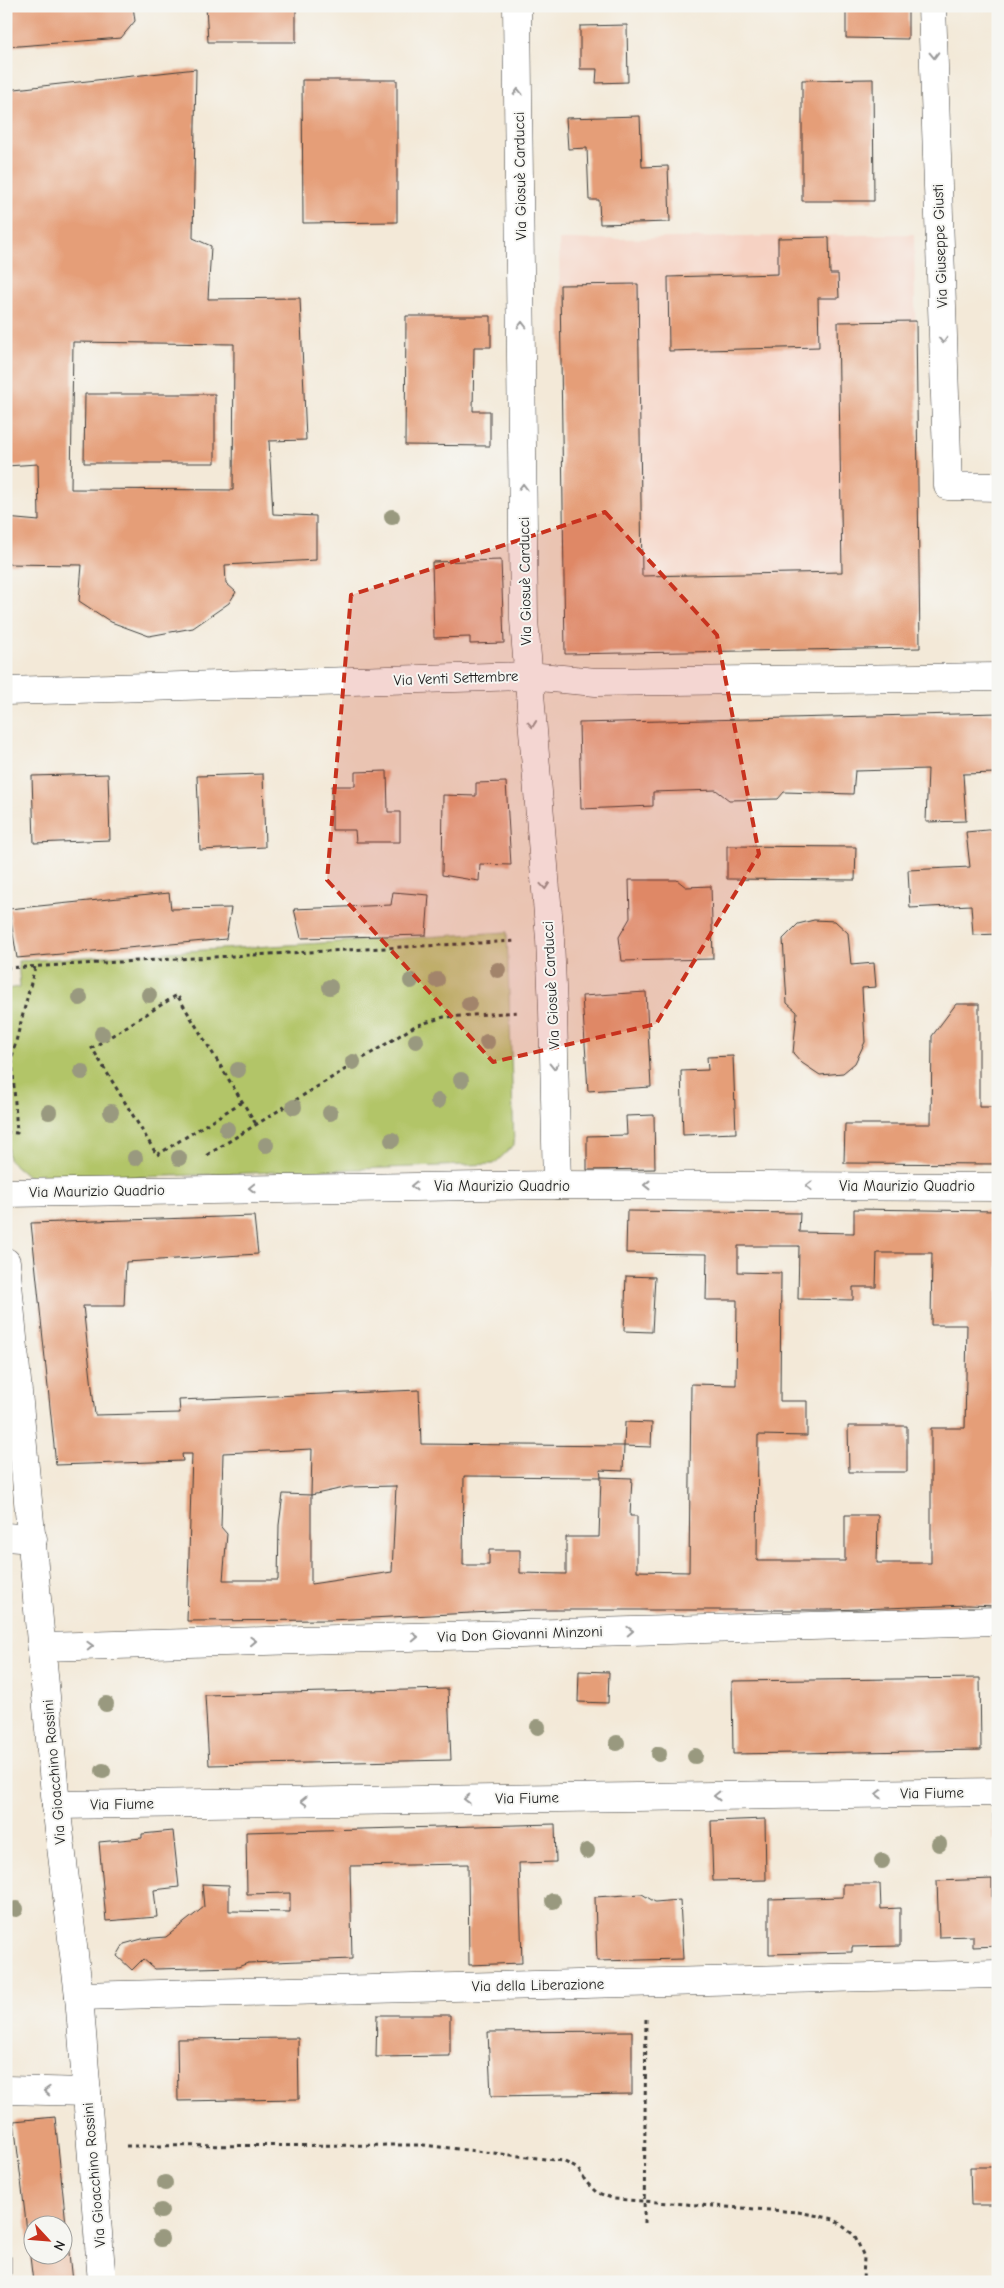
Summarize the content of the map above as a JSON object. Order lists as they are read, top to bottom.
{
  "streets": {
    "street": [
      "Via Giosuè Carducci",
      "Via Giuseppe Giusti",
      "Via Venti Settembre",
      "Via Maurizio Quadrio",
      "Via Don Giovanni Minzoni",
      "Via Gioacchino Rossini",
      "Via Fiume",
      "Via della Liberazione"
    ]
  },
  "crossings": [
    ["Via Giosuè Carducci", "Via Venti Settembre"],
    ["Via Giosuè Carducci", "Via Maurizio Quadrio"],
    ["Via Don Giovanni Minzoni", "Via Gioacchino Rossini"],
    ["Via Gioacchino Rossini", "Via Fiume"],
    ["Via Gioacchino Rossini", "Via della Liberazione"]
  ],
  "one_way": [
    "Via Giuseppe Giusti",
    "Via Maurizio Quadrio",
    "Via Don Giovanni Minzoni",
    "Via Fiume"
  ],
  "north": "bottom right"
}
